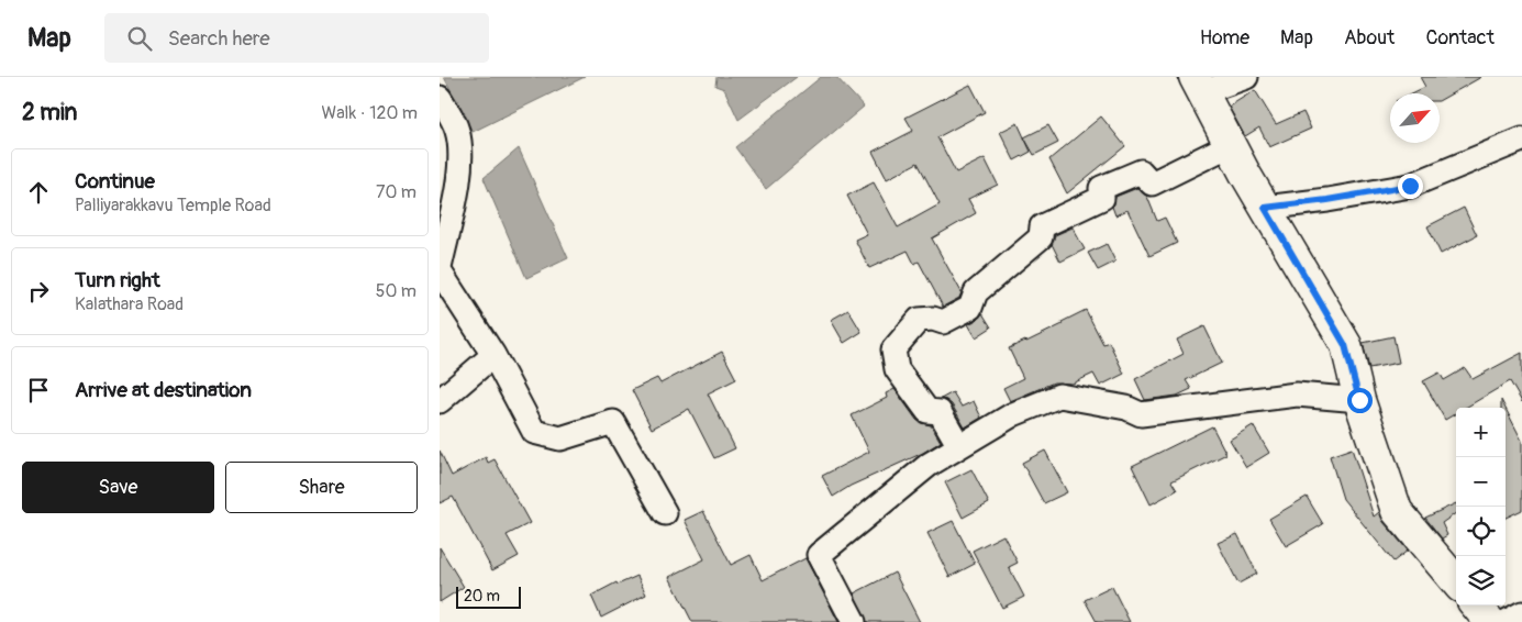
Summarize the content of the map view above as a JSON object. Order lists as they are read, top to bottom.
{
  "scale_bar": "20 m",
  "north": "top right",
  "page": {
    "header": "Map",
    "search": "Search here",
    "nav": [
      "Home",
      "Map",
      "About",
      "Contact"
    ],
    "heading": ["2 min", "Walk · 120 m"],
    "list": [
      ["Continue", "Palliyarakkavu Temple Road", "70 m"],
      ["Turn right", "Kalathara Road", "50 m"],
      "Arrive at destination"
    ],
    "map_buttons": ["+", "−"],
    "buttons": ["Save", "Share"],
    "scale": "20 m"
  }
}
